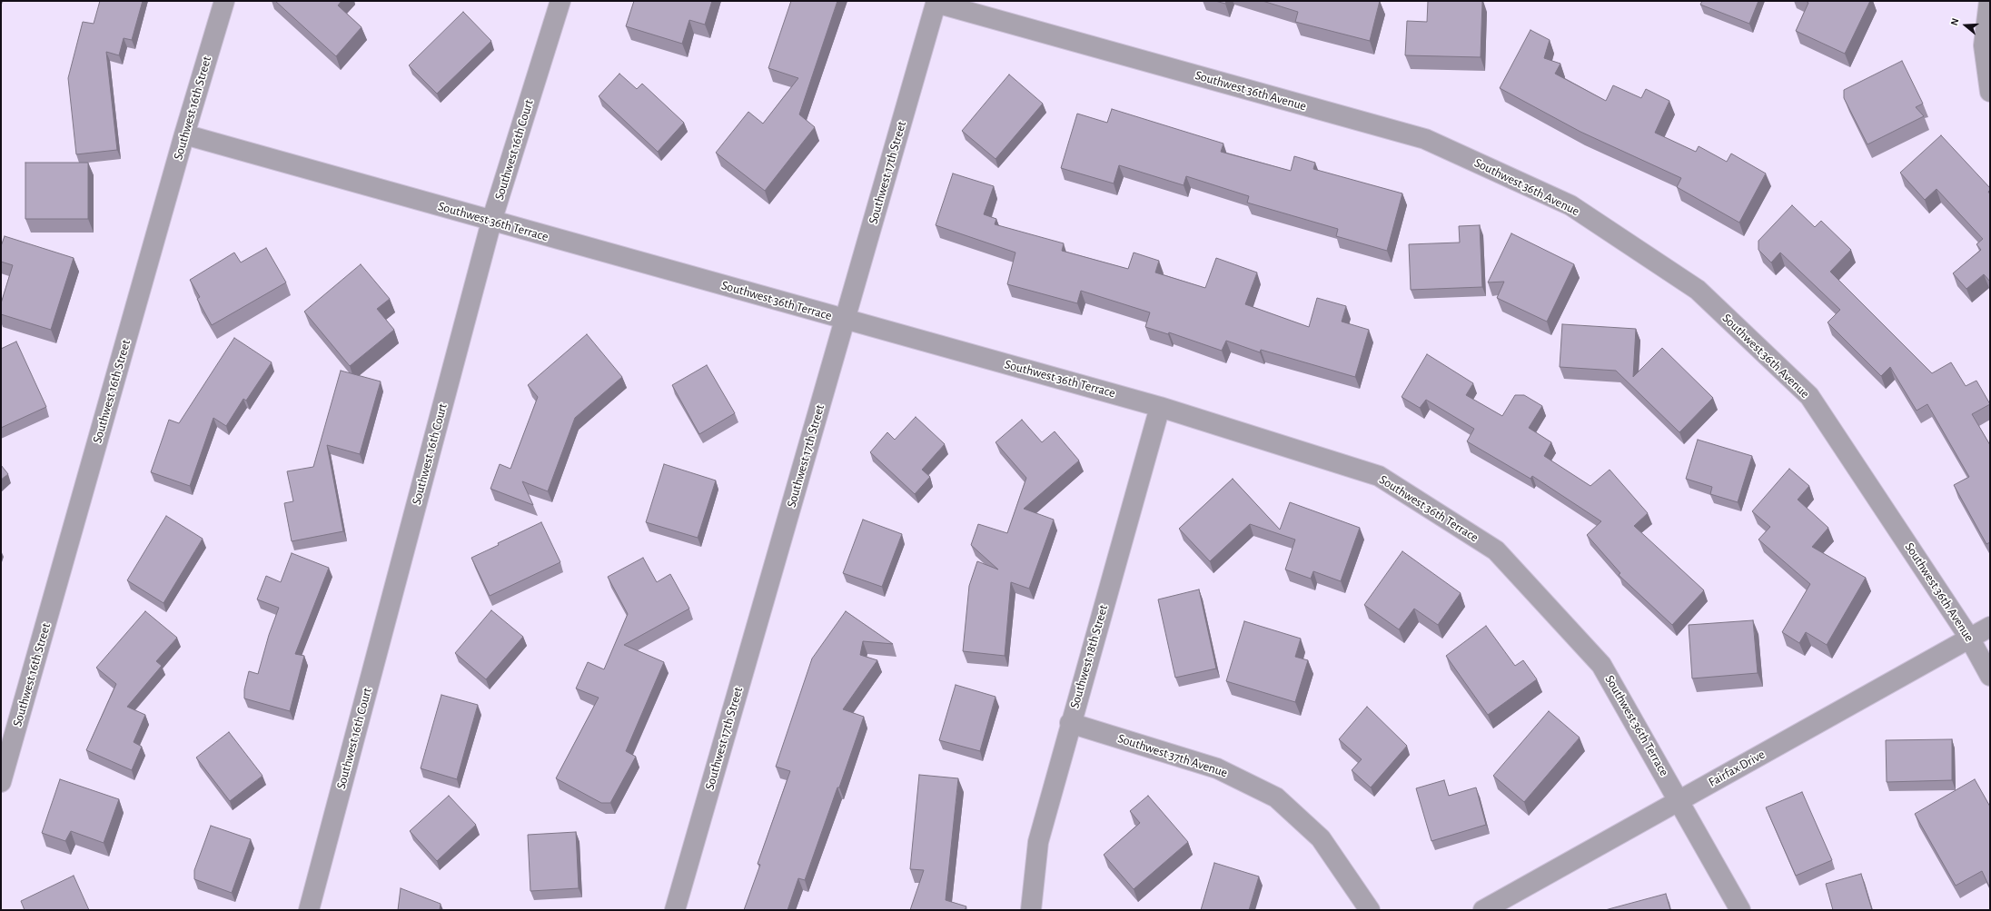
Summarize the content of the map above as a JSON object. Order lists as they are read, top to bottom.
{
  "streets": {
    "street": [
      "Southwest 36th Avenue",
      "Southwest 16th Street",
      "Southwest 16th Court",
      "Southwest 17th Street",
      "Southwest 36th Terrace",
      "Southwest 18th Street",
      "Southwest 37th Avenue",
      "Fairfax Drive"
    ]
  },
  "crossings": [
    ["Southwest 36th Avenue", "Southwest 17th Street"],
    ["Southwest 36th Avenue", "Fairfax Drive"],
    ["Southwest 16th Street", "Southwest 36th Terrace"],
    ["Southwest 16th Court", "Southwest 36th Terrace"],
    ["Southwest 17th Street", "Southwest 36th Terrace"],
    ["Southwest 36th Terrace", "Southwest 18th Street"],
    ["Southwest 36th Terrace", "Fairfax Drive"],
    ["Southwest 18th Street", "Southwest 37th Avenue"]
  ],
  "north": "left"
}
